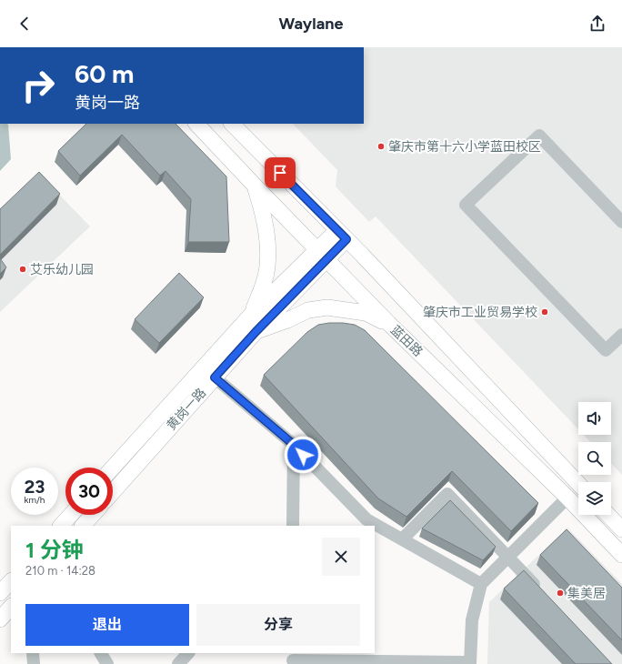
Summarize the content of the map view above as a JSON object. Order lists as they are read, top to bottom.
{
  "streets": {
    "main road": ["蓝田路", "黄岗一路"]
  },
  "crossings": [
    ["蓝田路", "黄岗一路"]
  ],
  "places": [
    "肇庆市第十六小学蓝田校区",
    "艾乐幼儿园",
    "肇庆市工业贸易学校",
    "集美居"
  ],
  "page": {
    "header": "Waylane",
    "turn": ["60 m", "黄岗一路"],
    "speed": "23 km/h",
    "limit": "30",
    "heading": ["1 分钟", "210 m · 14:28"],
    "buttons": ["退出", "分享"]
  }
}
